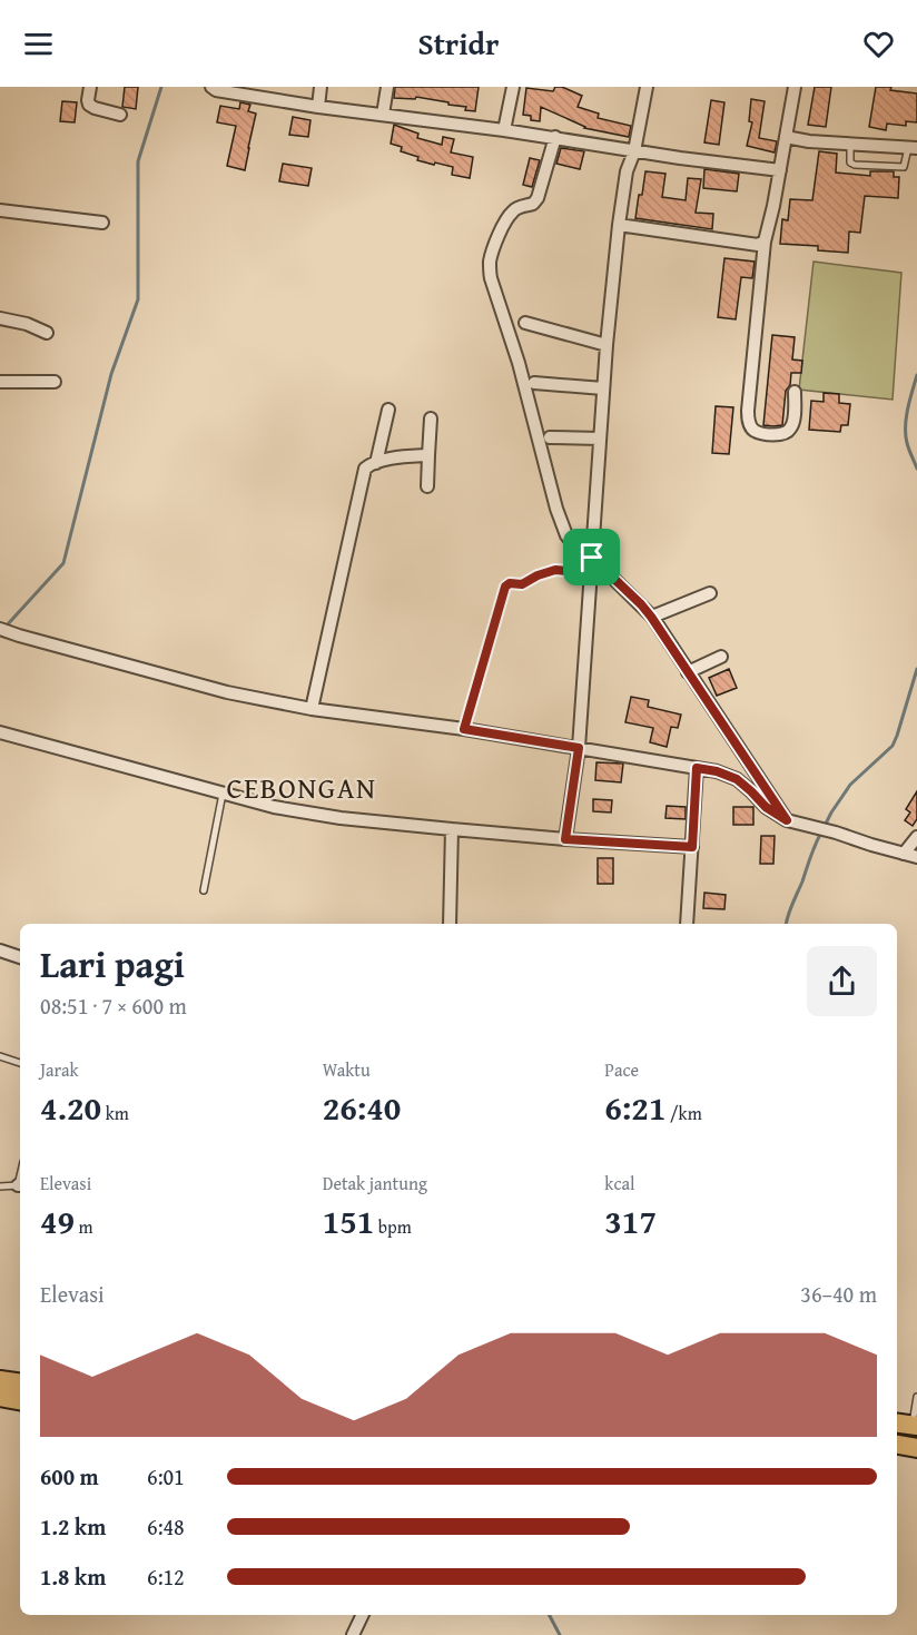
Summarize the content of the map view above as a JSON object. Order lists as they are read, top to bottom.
{
  "districts": ["CEBONGAN"],
  "page": {
    "header": "Stridr",
    "heading": ["Lari pagi", "08:51 · 7 × 600 m"],
    "stats": [
      ["Jarak", "4.20 km"],
      ["Waktu", "26:40"],
      ["Pace", "6:21 /km"],
      ["Elevasi", "49 m"],
      ["Detak jantung", "151 bpm"],
      ["kcal", "317"]
    ],
    "chart": ["Elevasi", "36–40 m"],
    "list": [
      {
        "name": "600 m",
        "note": "6:01"
      },
      {
        "name": "1.2 km",
        "note": "6:48"
      },
      {
        "name": "1.8 km",
        "note": "6:12"
      }
    ]
  }
}
